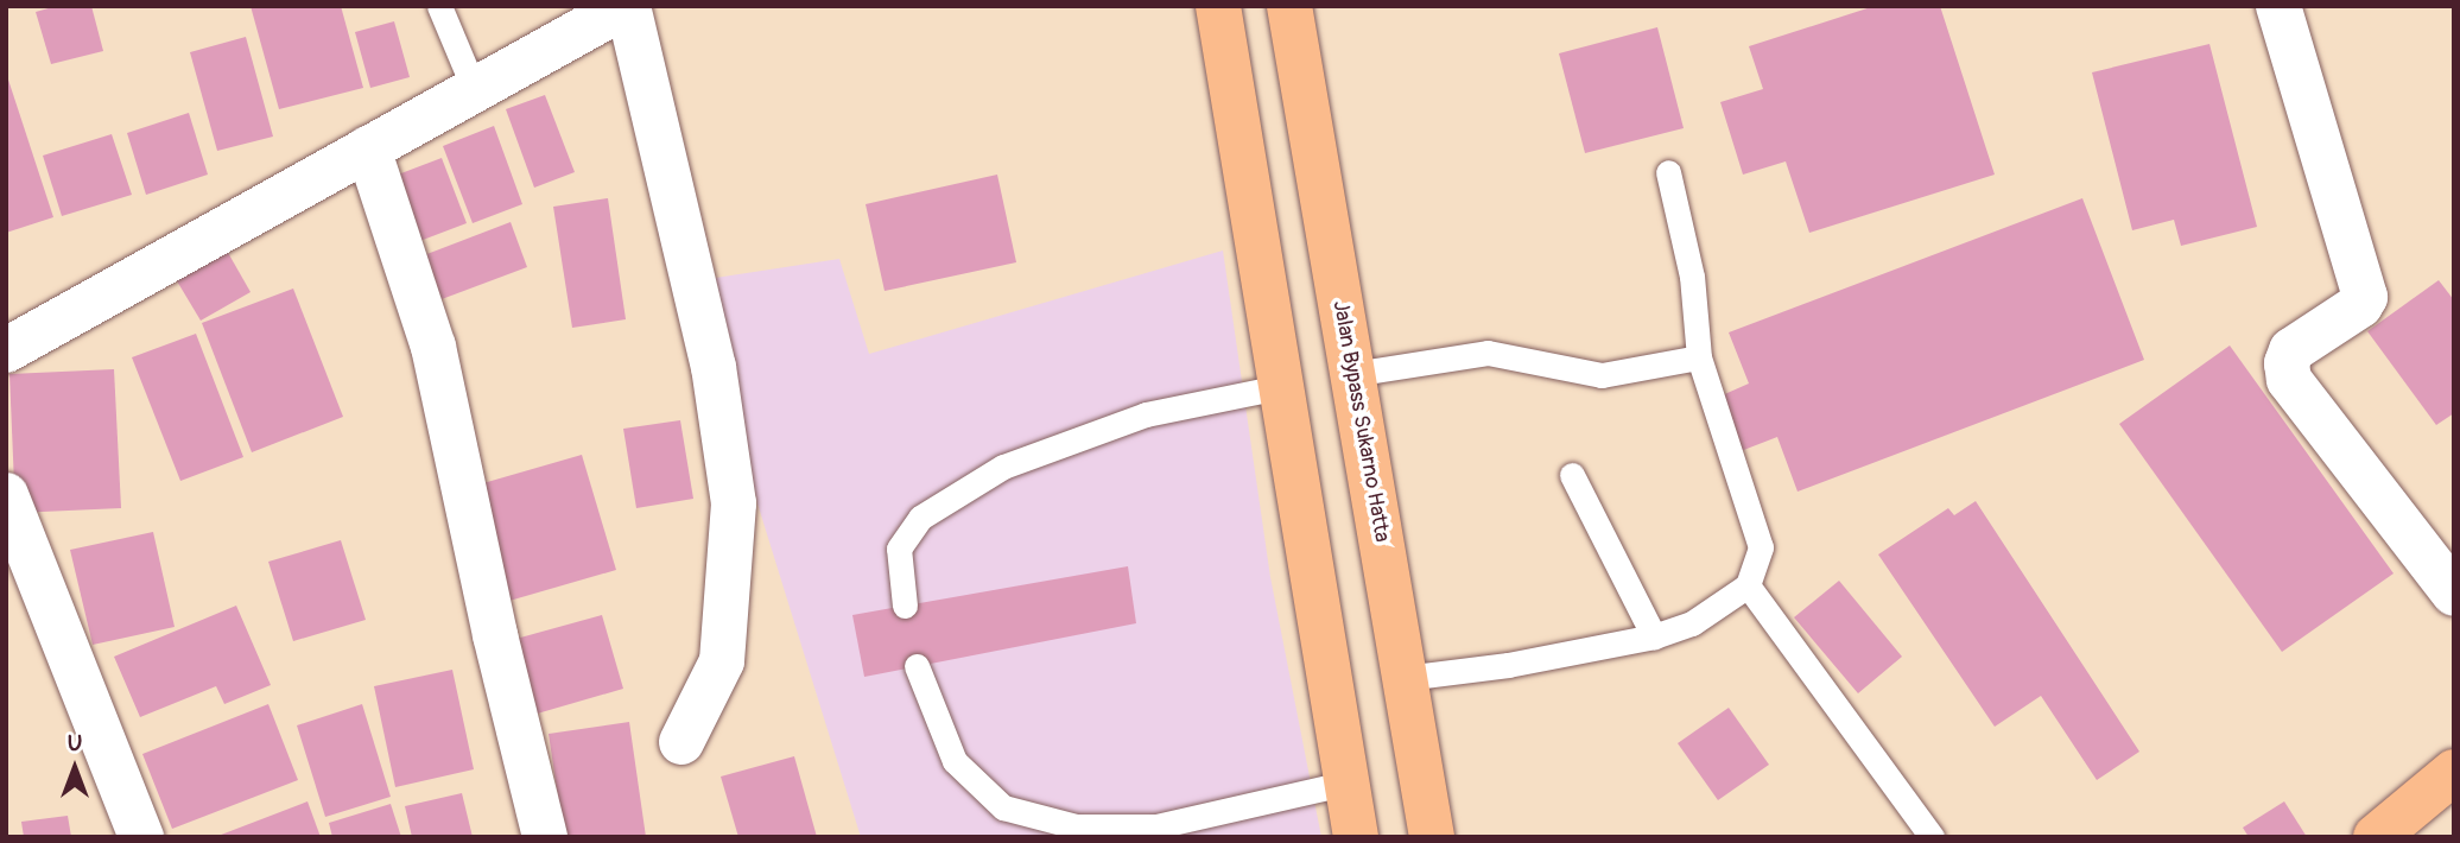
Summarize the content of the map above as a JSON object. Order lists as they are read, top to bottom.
{
  "streets": {
    "main road": ["Jalan Bypass Sukarno Hatta"]
  },
  "north": "top"
}
